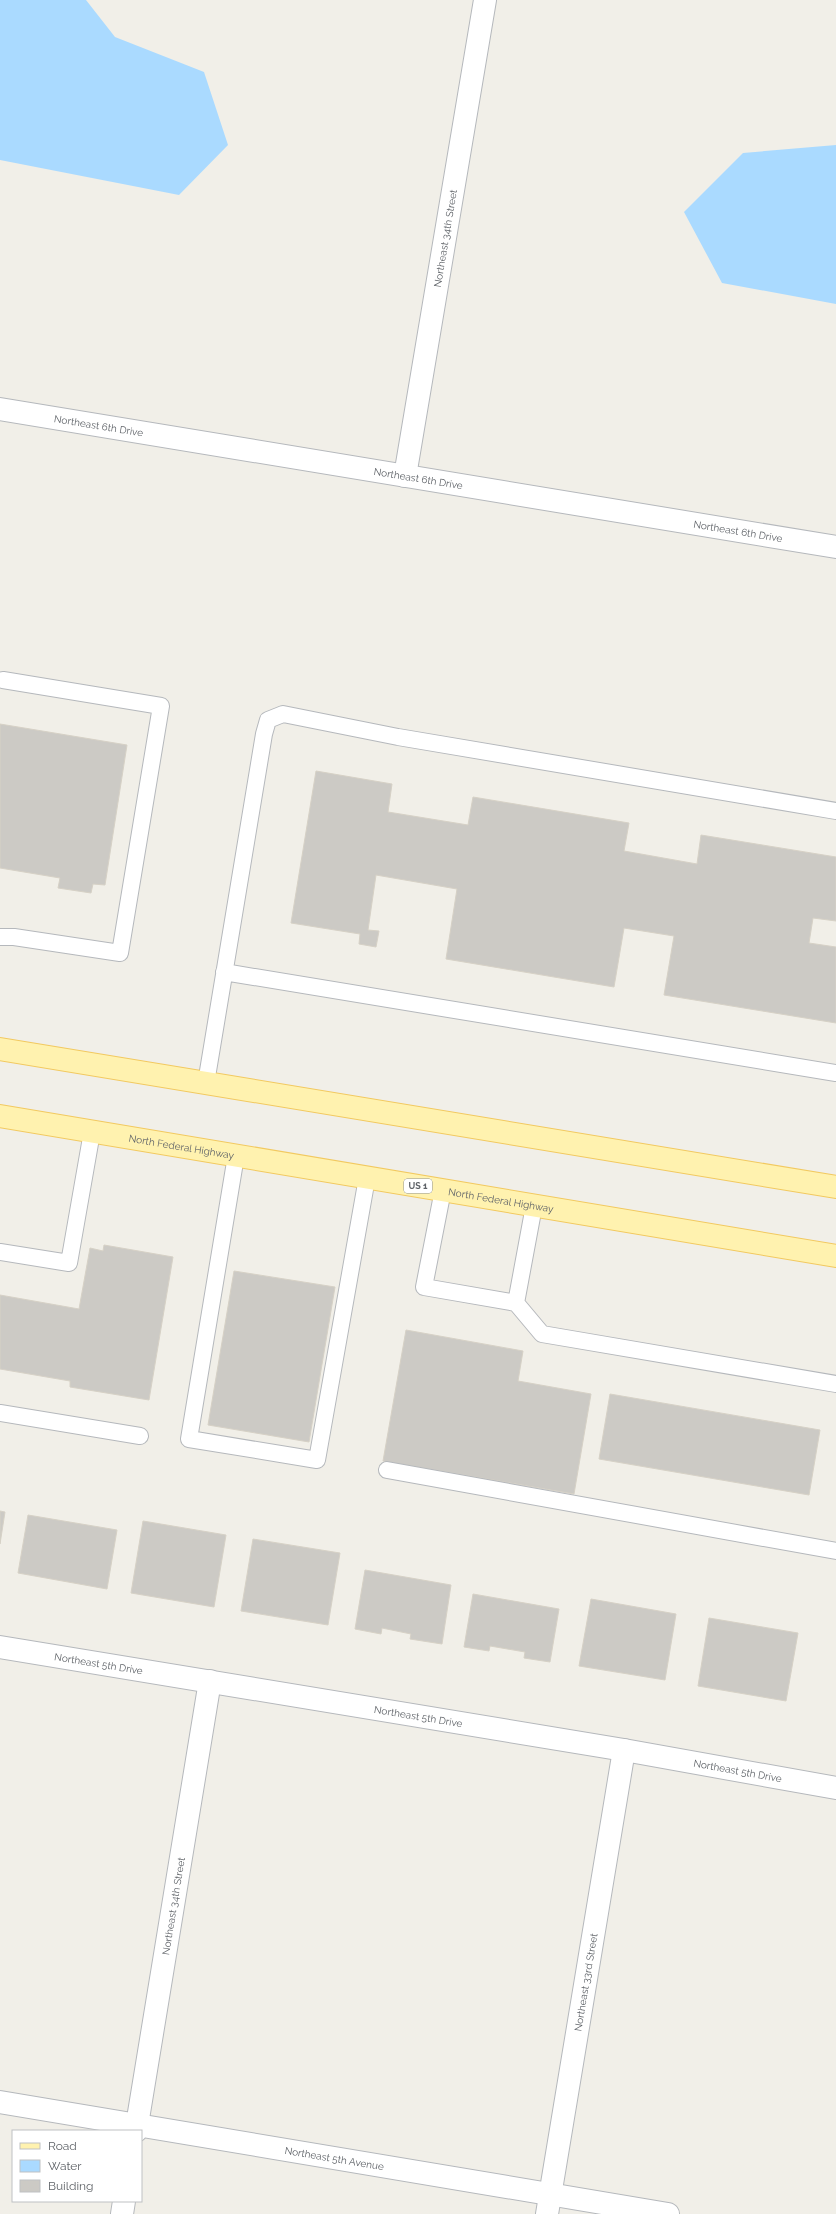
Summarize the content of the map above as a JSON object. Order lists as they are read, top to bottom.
{
  "streets": {
    "main road": ["North Federal Highway", "US 1"],
    "street": [
      "Northeast 34th Street",
      "Northeast 6th Drive",
      "Northeast 5th Drive",
      "Northeast 33rd Street",
      "Northeast 5th Avenue"
    ]
  },
  "crossings": [
    ["Northeast 34th Street", "Northeast 6th Drive"],
    ["Northeast 34th Street", "Northeast 5th Drive"],
    ["Northeast 34th Street", "Northeast 5th Avenue"],
    ["Northeast 5th Drive", "Northeast 33rd Street"],
    ["Northeast 33rd Street", "Northeast 5th Avenue"]
  ],
  "legend": ["Road", "Water", "Building"]
}
